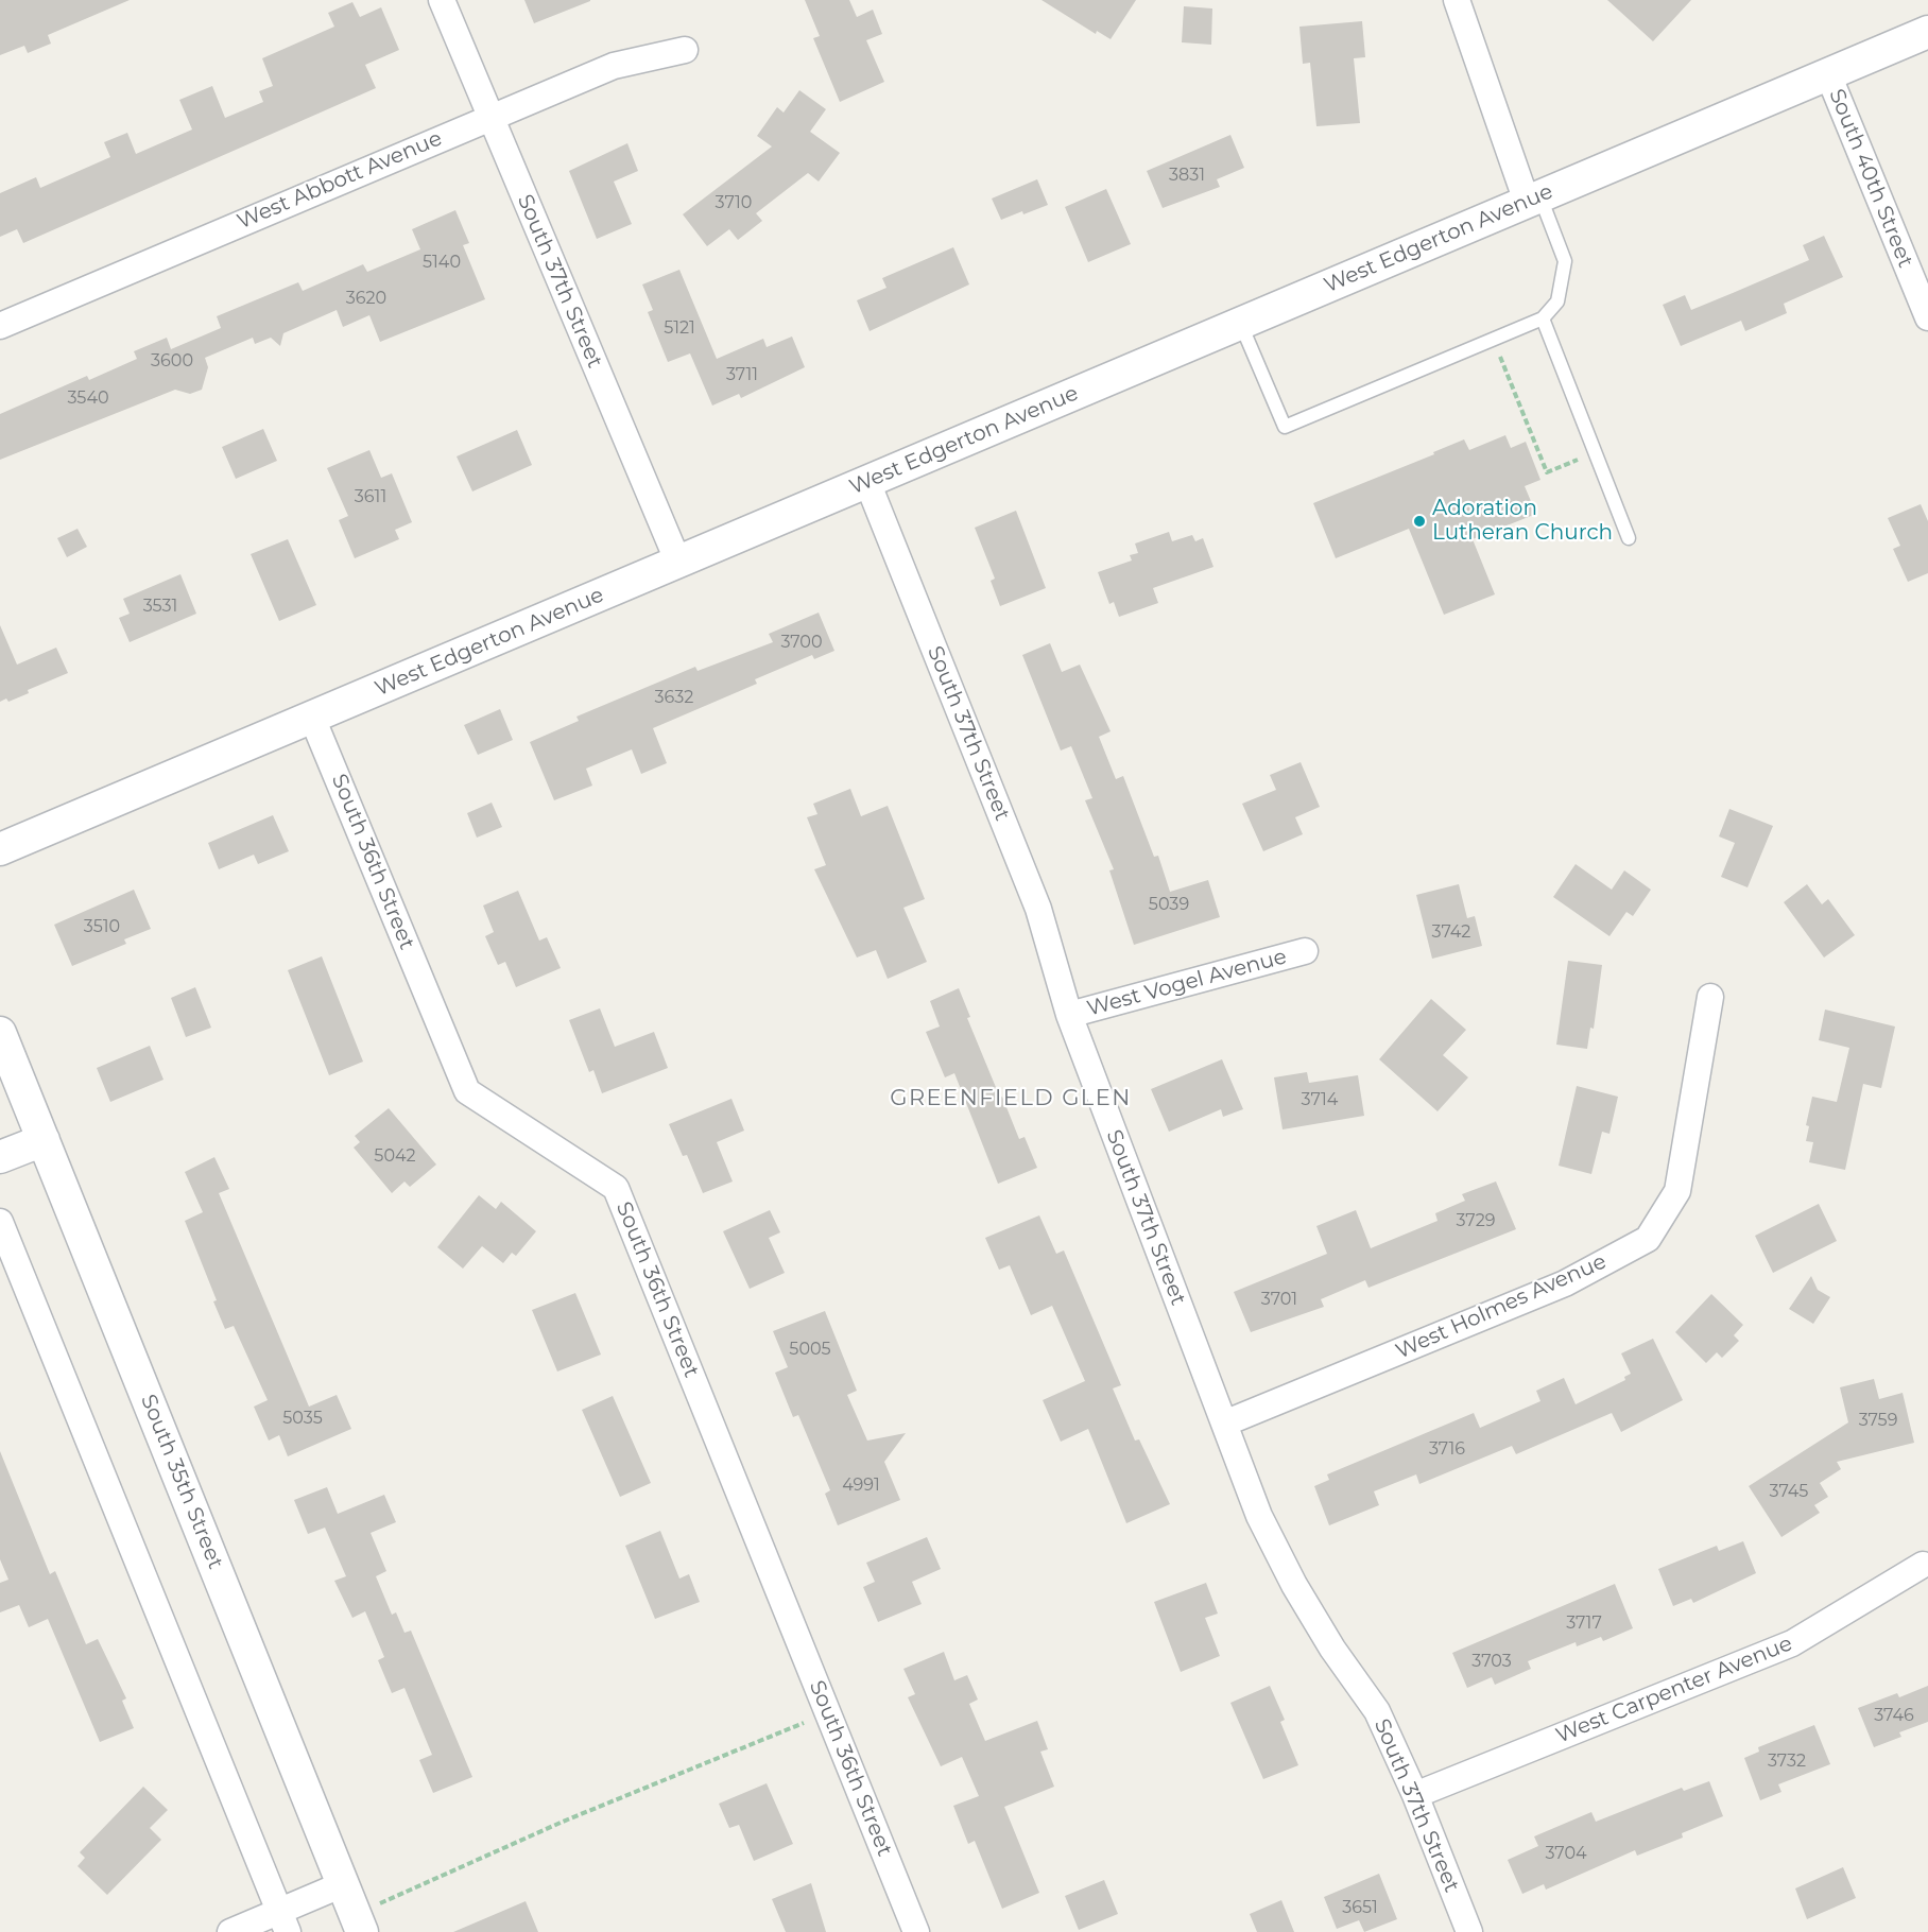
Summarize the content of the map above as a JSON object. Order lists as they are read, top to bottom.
{
  "streets": {
    "street": [
      "South 40th Street",
      "West Abbott Avenue",
      "West Edgerton Avenue",
      "South 37th Street",
      "South 36th Street",
      "West Vogel Avenue",
      "West Holmes Avenue",
      "South 35th Street",
      "West Carpenter Avenue"
    ]
  },
  "crossings": [
    ["South 40th Street", "West Edgerton Avenue"],
    ["West Abbott Avenue", "South 37th Street"],
    ["West Edgerton Avenue", "South 37th Street"],
    ["West Edgerton Avenue", "South 36th Street"],
    ["South 37th Street", "West Vogel Avenue"],
    ["South 37th Street", "West Holmes Avenue"],
    ["South 37th Street", "West Carpenter Avenue"]
  ],
  "districts": ["GREENFIELD GLEN"],
  "places": ["Adoration Lutheran Church"],
  "house_numbers": [
    "3831",
    "3710",
    "5140",
    "3620",
    "5121",
    "3600",
    "3711",
    "3540",
    "3611",
    "3531",
    "3700",
    "3632",
    "5039",
    "3510",
    "3742",
    "3714",
    "5042",
    "3729",
    "3701",
    "5005",
    "5035",
    "3759",
    "3716",
    "4991",
    "3745",
    "3717",
    "3703",
    "3746",
    "3732",
    "3704",
    "3651"
  ]
}
